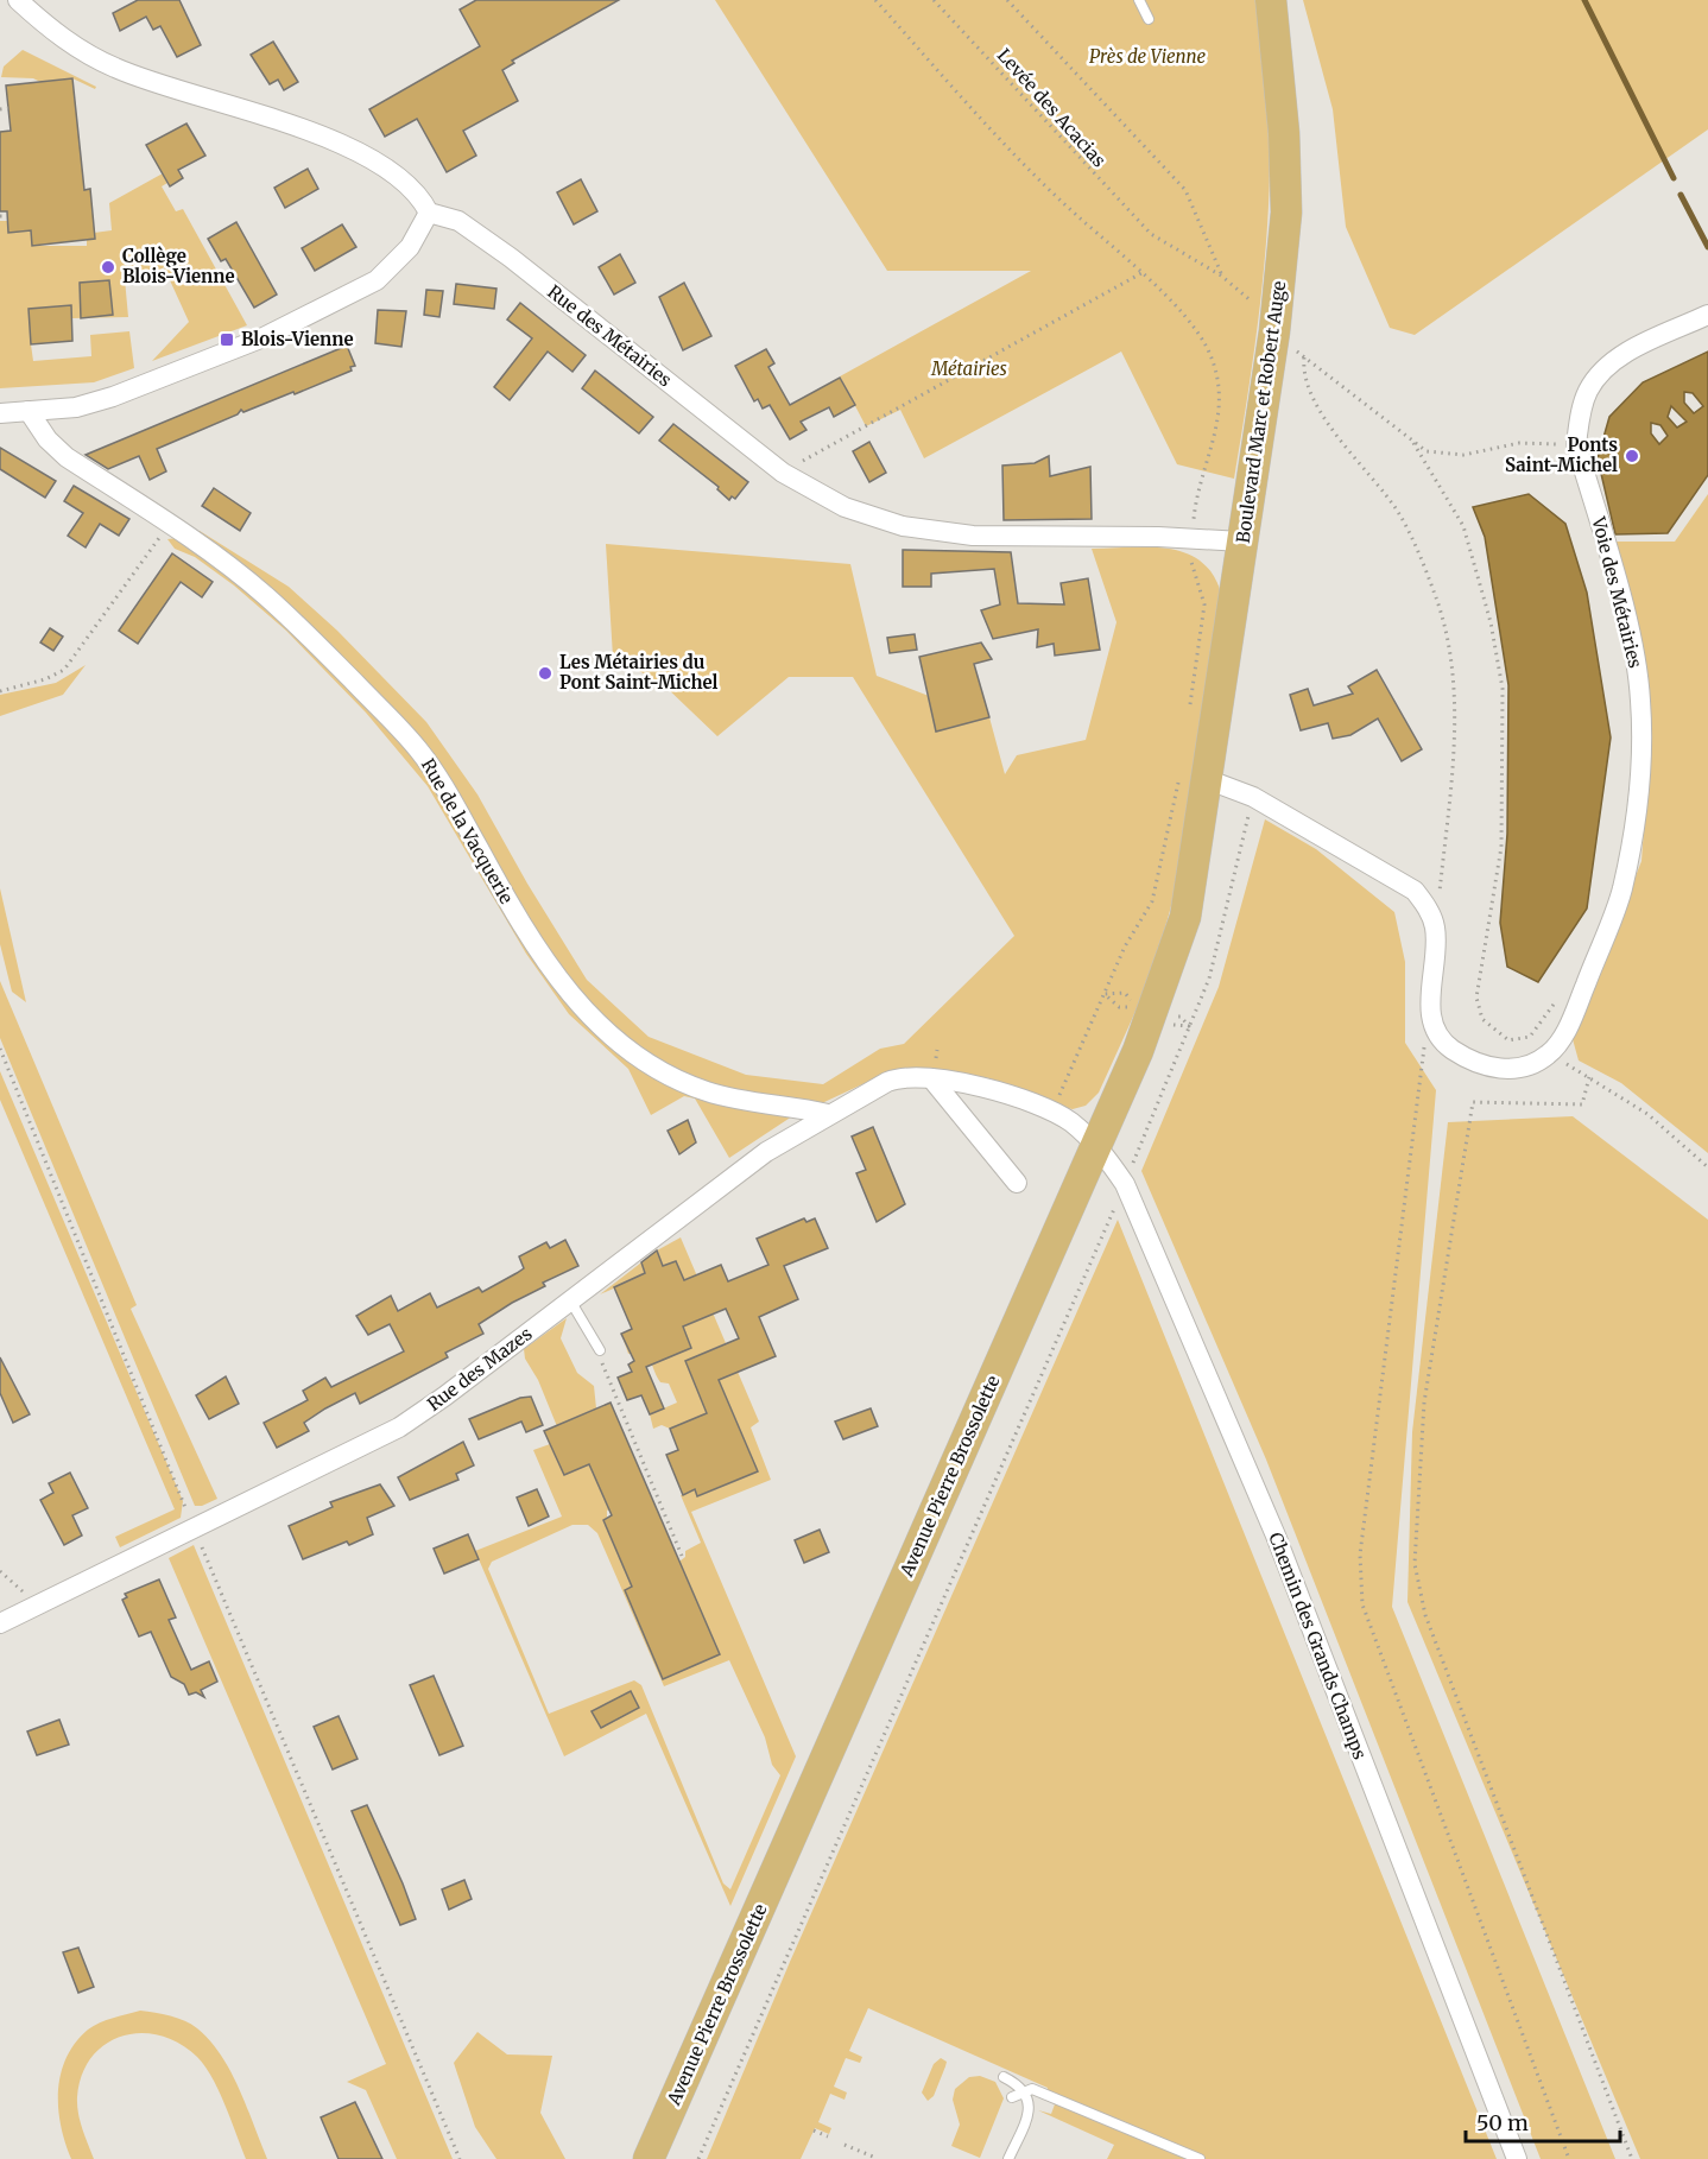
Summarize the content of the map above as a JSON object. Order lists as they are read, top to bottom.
{
  "streets": {
    "main road": ["Boulevard Marc et Robert Auge", "Avenue Pierre Brossolette"],
    "street": [
      "Rue des Métairies",
      "Voie des Métairies",
      "Rue de la Vacquerie",
      "Rue des Mazes",
      "Chemin des Grands Champs"
    ],
    "path": ["Levée des Acacias"]
  },
  "crossings": [
    ["Levée des Acacias", "Boulevard Marc et Robert Auge"],
    ["Rue des Métairies", "Boulevard Marc et Robert Auge"],
    ["Boulevard Marc et Robert Auge", "Avenue Pierre Brossolette"],
    ["Rue de la Vacquerie", "Rue des Mazes"],
    ["Rue des Mazes", "Avenue Pierre Brossolette"],
    ["Rue des Mazes", "Chemin des Grands Champs"],
    ["Avenue Pierre Brossolette", "Chemin des Grands Champs"]
  ],
  "parks": ["Près de Vienne", "Métairies"],
  "places": {
    "other": ["Collège Blois-Vienne", "Ponts Saint-Michel", "Les Métairies du Pont Saint-Michel"],
    "transit": ["Blois-Vienne"]
  },
  "scale_bar": "50 m"
}
